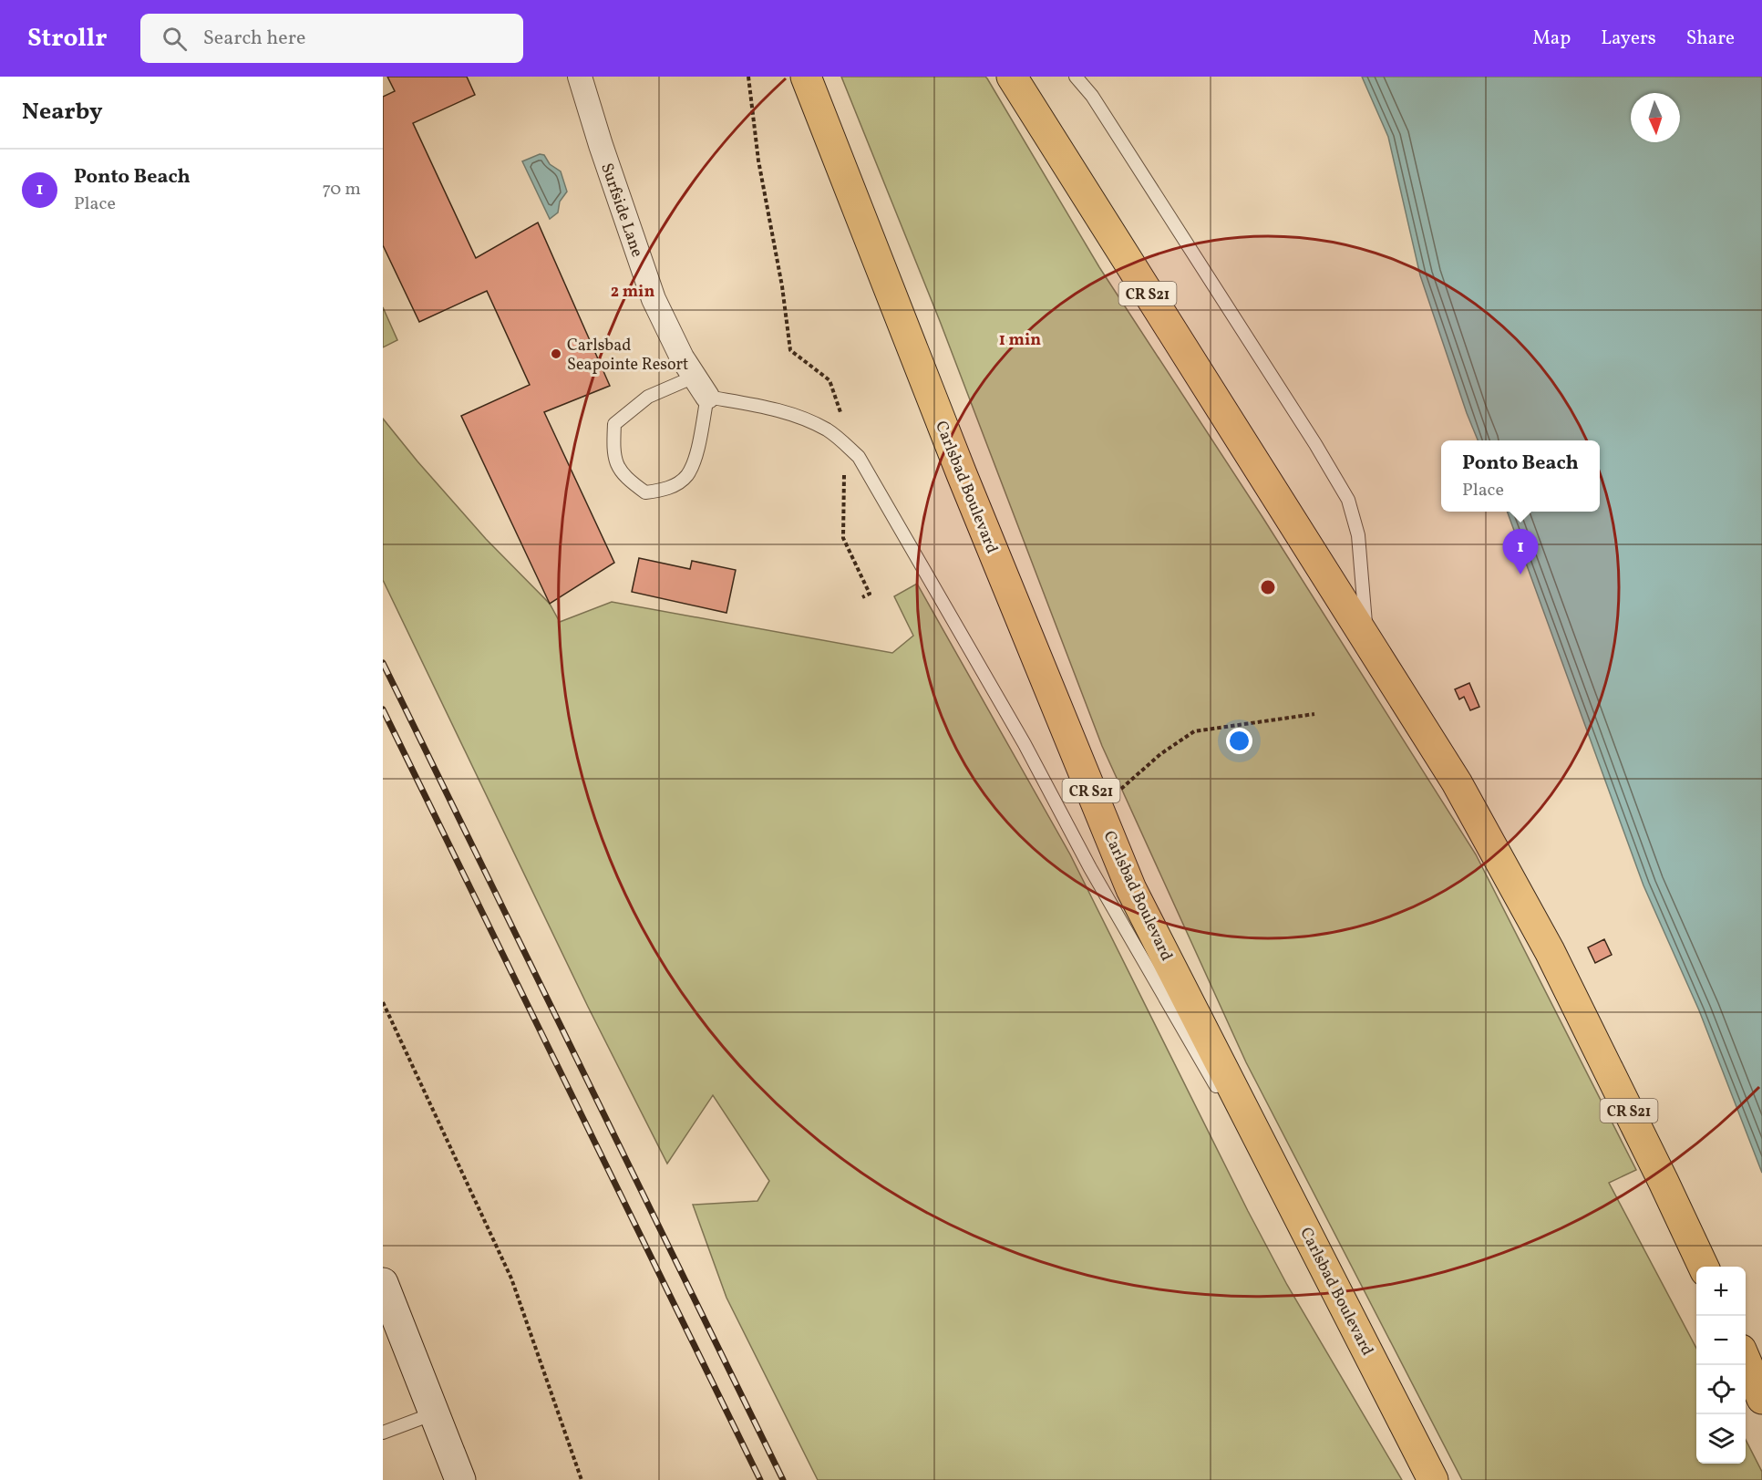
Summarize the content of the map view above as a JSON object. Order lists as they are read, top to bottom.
{
  "streets": {
    "main road": ["CR S21", "Carlsbad Boulevard"],
    "street": ["Surfside Lane"]
  },
  "places": ["Carlsbad Seapointe Resort"],
  "north": "bottom",
  "page": {
    "header": "Strollr",
    "search": "Search here",
    "nav": ["Map", "Layers", "Share"],
    "heading": "Nearby",
    "list": [
      {
        "mark": "1",
        "name": "Ponto Beach",
        "note": "Place",
        "value": "70 m"
      }
    ],
    "popup": ["Ponto Beach", "Place"],
    "pins": "1",
    "map_buttons": ["+", "−"]
  },
  "rings": ["2 min", "1 min"]
}
